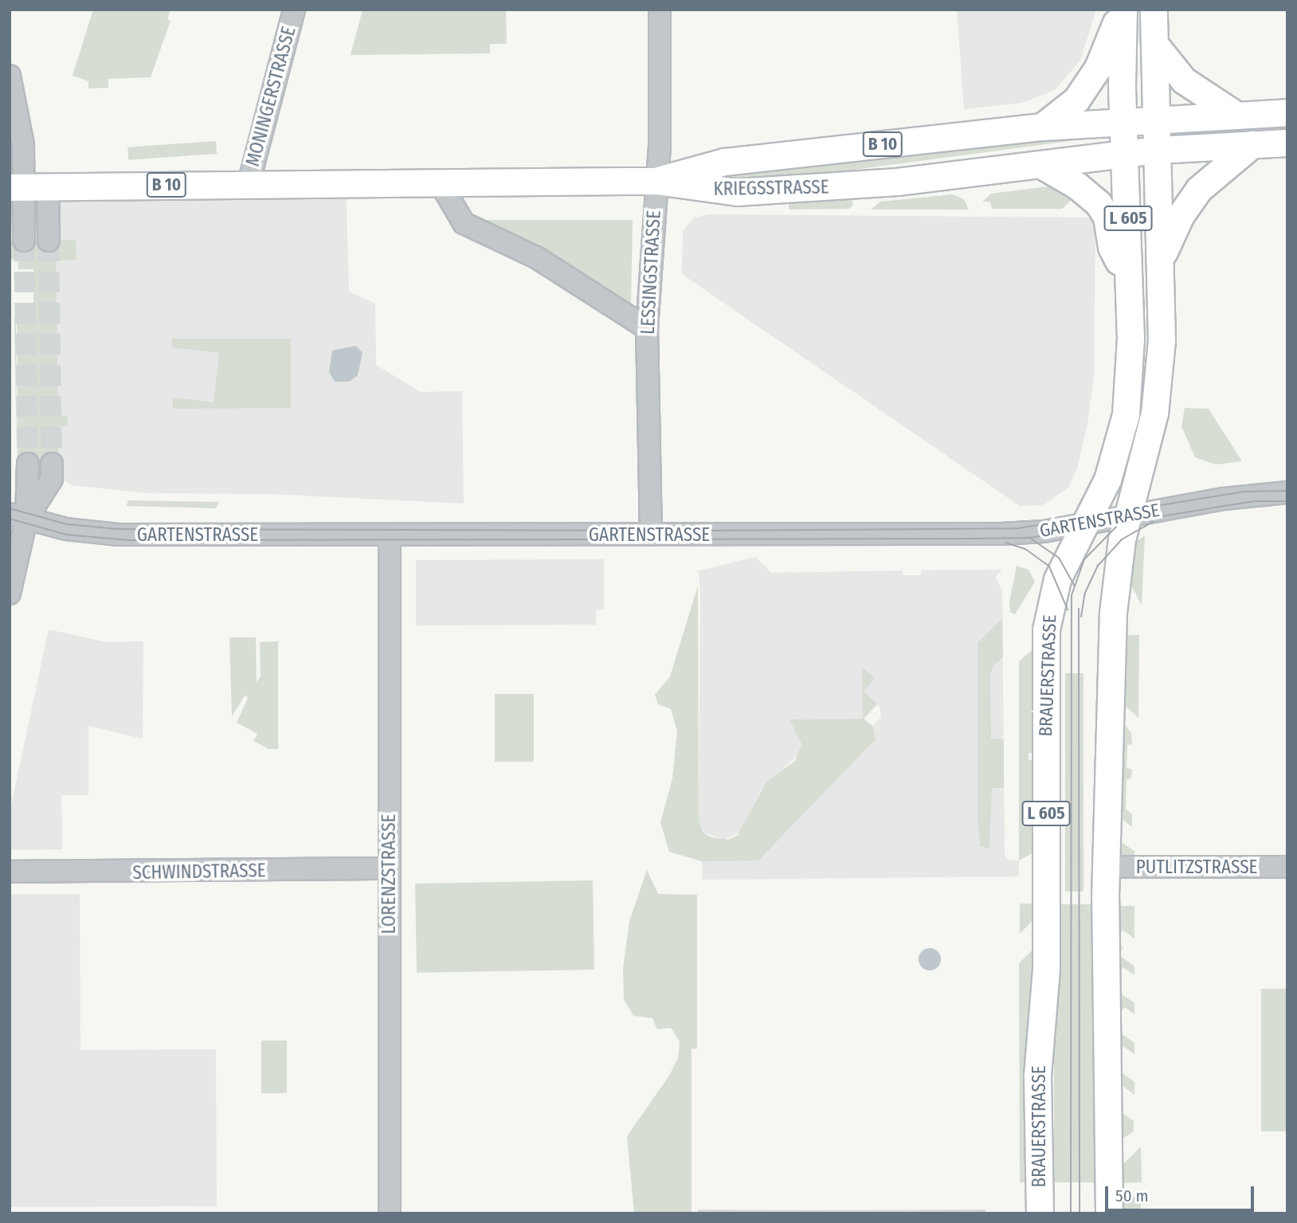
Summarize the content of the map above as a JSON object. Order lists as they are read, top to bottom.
{
  "streets": {
    "main road": [
      "B 10",
      "KRIEGSSTRASSE",
      "L 605",
      "BRAUERSTRASSE"
    ],
    "street": [
      "MONINGERSTRASSE",
      "LESSINGSTRASSE",
      "GARTENSTRASSE",
      "PUTLITZSTRASSE",
      "SCHWINDSTRASSE",
      "LORENZSTRASSE"
    ]
  },
  "crossings": [
    ["MONINGERSTRASSE", "B 10"],
    ["B 10", "KRIEGSSTRASSE"],
    ["B 10", "LESSINGSTRASSE"],
    ["KRIEGSSTRASSE", "L 605"],
    ["KRIEGSSTRASSE", "LESSINGSTRASSE"],
    ["KRIEGSSTRASSE", "BRAUERSTRASSE"],
    ["L 605", "GARTENSTRASSE"],
    ["L 605", "BRAUERSTRASSE"],
    ["L 605", "PUTLITZSTRASSE"],
    ["LESSINGSTRASSE", "GARTENSTRASSE"],
    ["GARTENSTRASSE", "BRAUERSTRASSE"],
    ["GARTENSTRASSE", "LORENZSTRASSE"],
    ["SCHWINDSTRASSE", "LORENZSTRASSE"]
  ],
  "scale_bar": "50 m"
}
